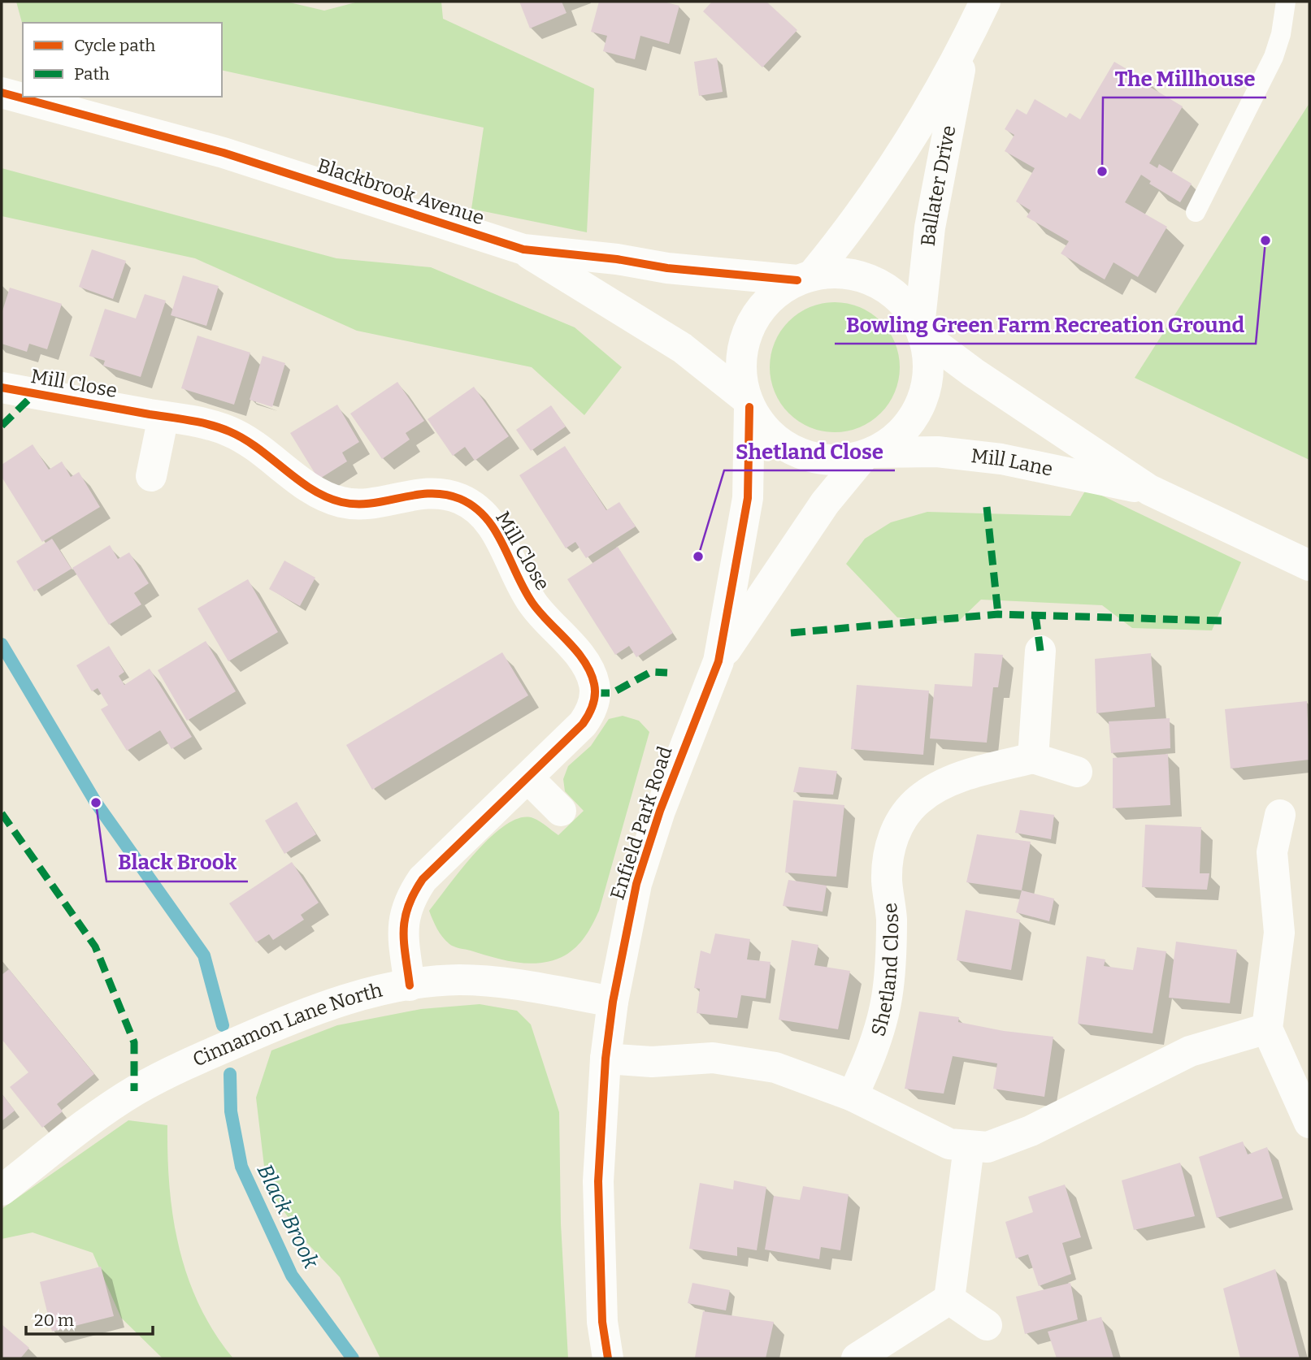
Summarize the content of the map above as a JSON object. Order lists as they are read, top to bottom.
{
  "streets": {
    "street": [
      "Ballater Drive",
      "Blackbrook Avenue",
      "Mill Close",
      "Mill Lane",
      "Enfield Park Road",
      "Shetland Close",
      "Cinnamon Lane North"
    ]
  },
  "crossings": [
    ["Ballater Drive", "Blackbrook Avenue"],
    ["Ballater Drive", "Mill Lane"],
    ["Ballater Drive", "Enfield Park Road"],
    ["Blackbrook Avenue", "Mill Lane"],
    ["Blackbrook Avenue", "Enfield Park Road"],
    ["Mill Close", "Cinnamon Lane North"],
    ["Mill Lane", "Enfield Park Road"],
    ["Enfield Park Road", "Cinnamon Lane North"]
  ],
  "water": ["Black Brook"],
  "places": [
    "The Millhouse",
    "Bowling Green Farm Recreation Ground",
    "Shetland Close",
    "Black Brook"
  ],
  "legend": ["Cycle path", "Path"],
  "scale_bar": "20 m"
}
